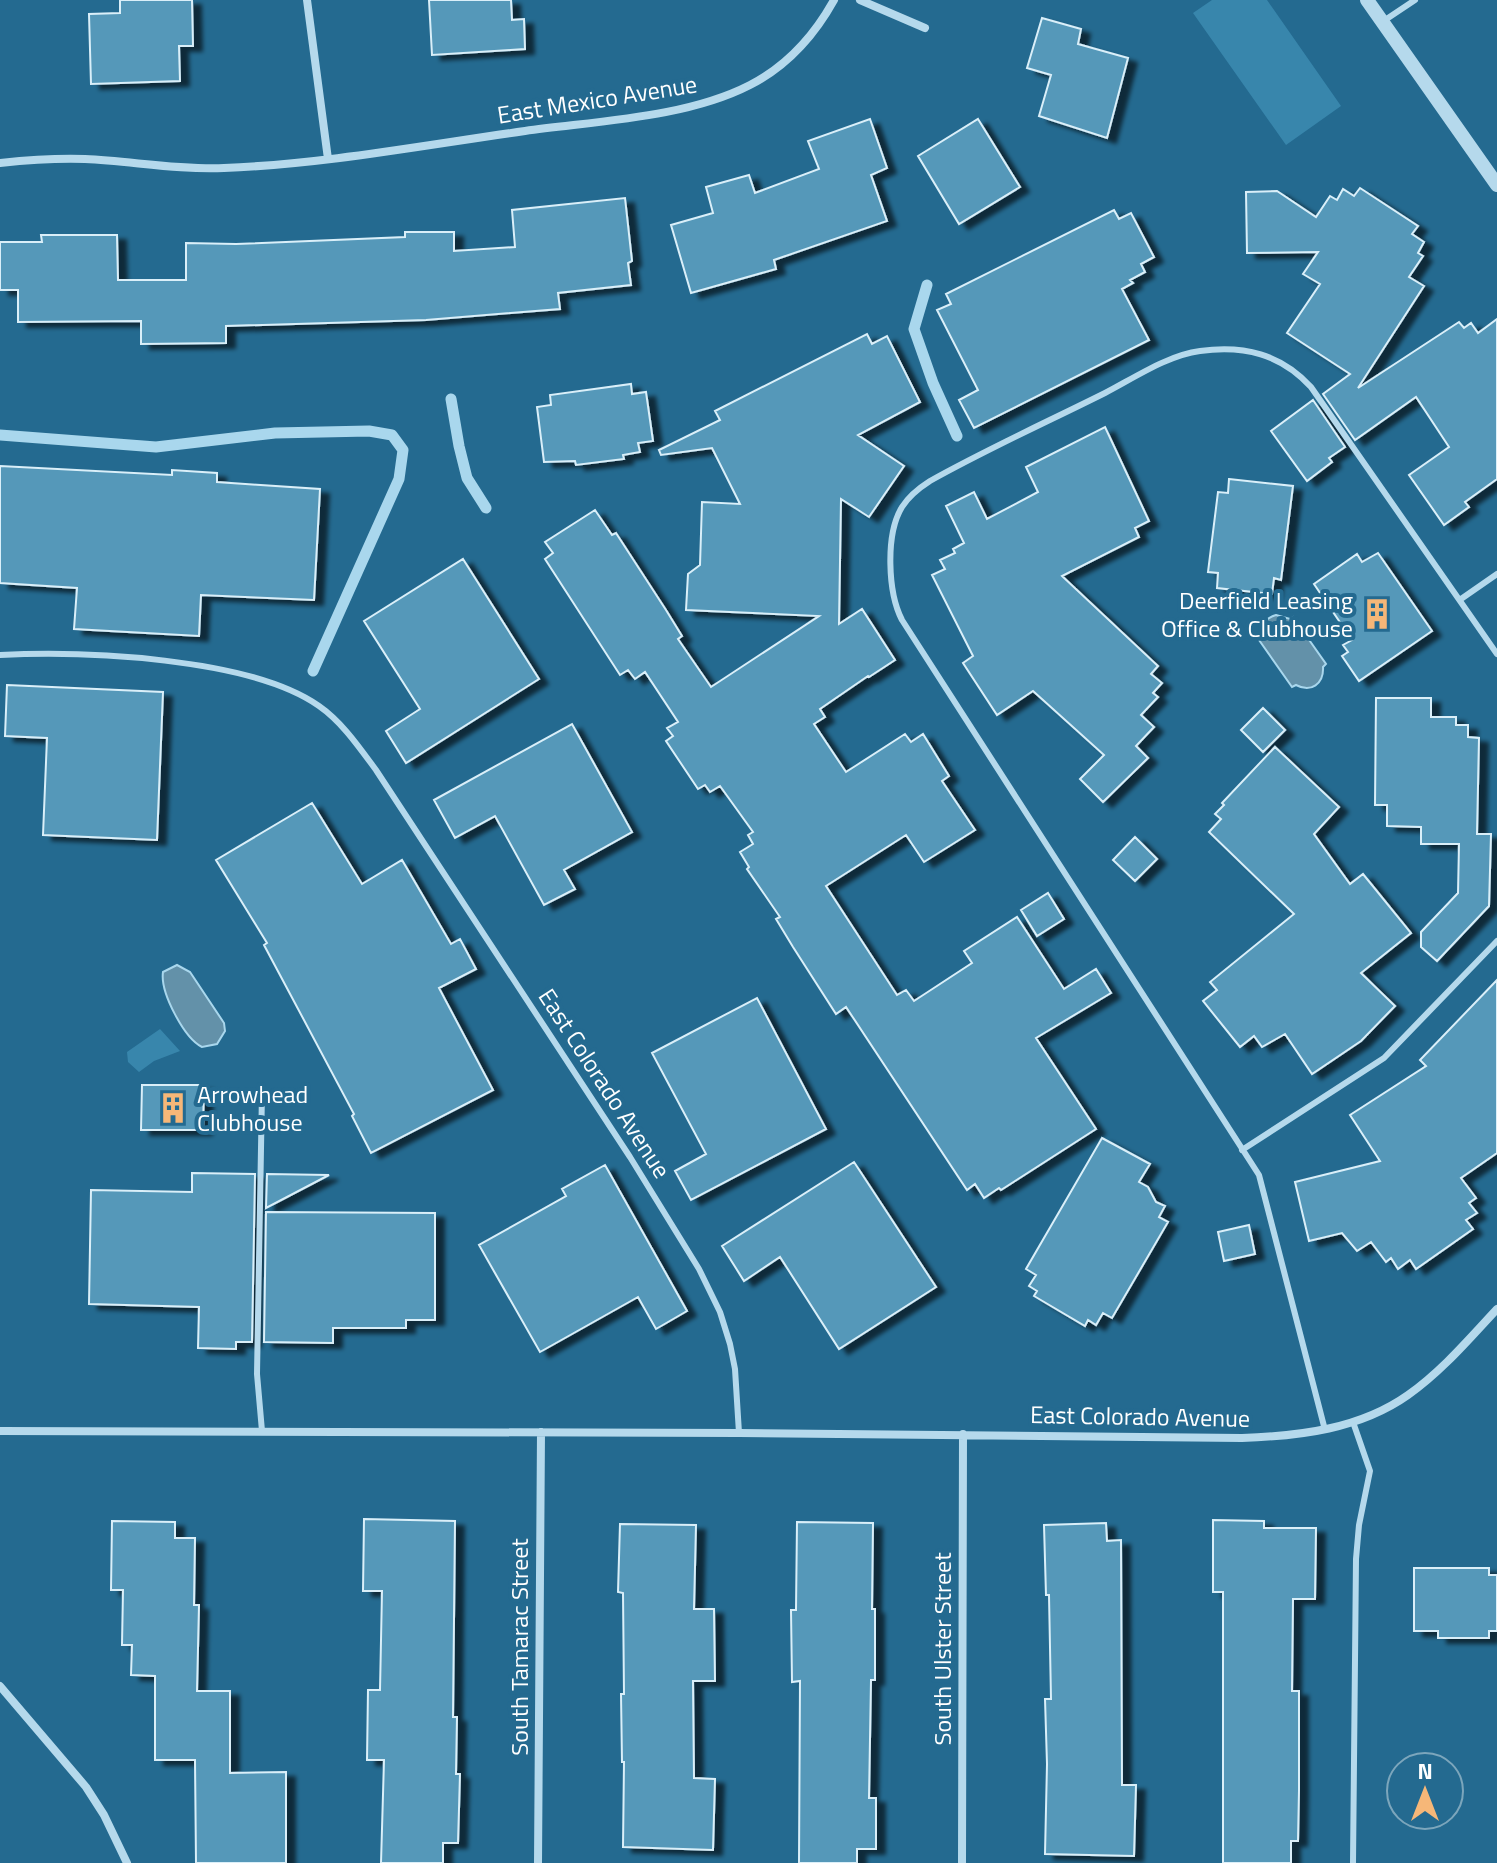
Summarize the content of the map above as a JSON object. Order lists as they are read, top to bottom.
{
  "streets": {
    "street": [
      "East Mexico Avenue",
      "East Colorado Avenue",
      "South Tamarac Street",
      "South Ulster Street"
    ]
  },
  "crossings": [
    ["East Colorado Avenue", "South Tamarac Street"],
    ["East Colorado Avenue", "South Ulster Street"]
  ],
  "places": {
    "building": ["Deerfield Leasing Office & Clubhouse", "Arrowhead Clubhouse"]
  },
  "north": "top"
}
